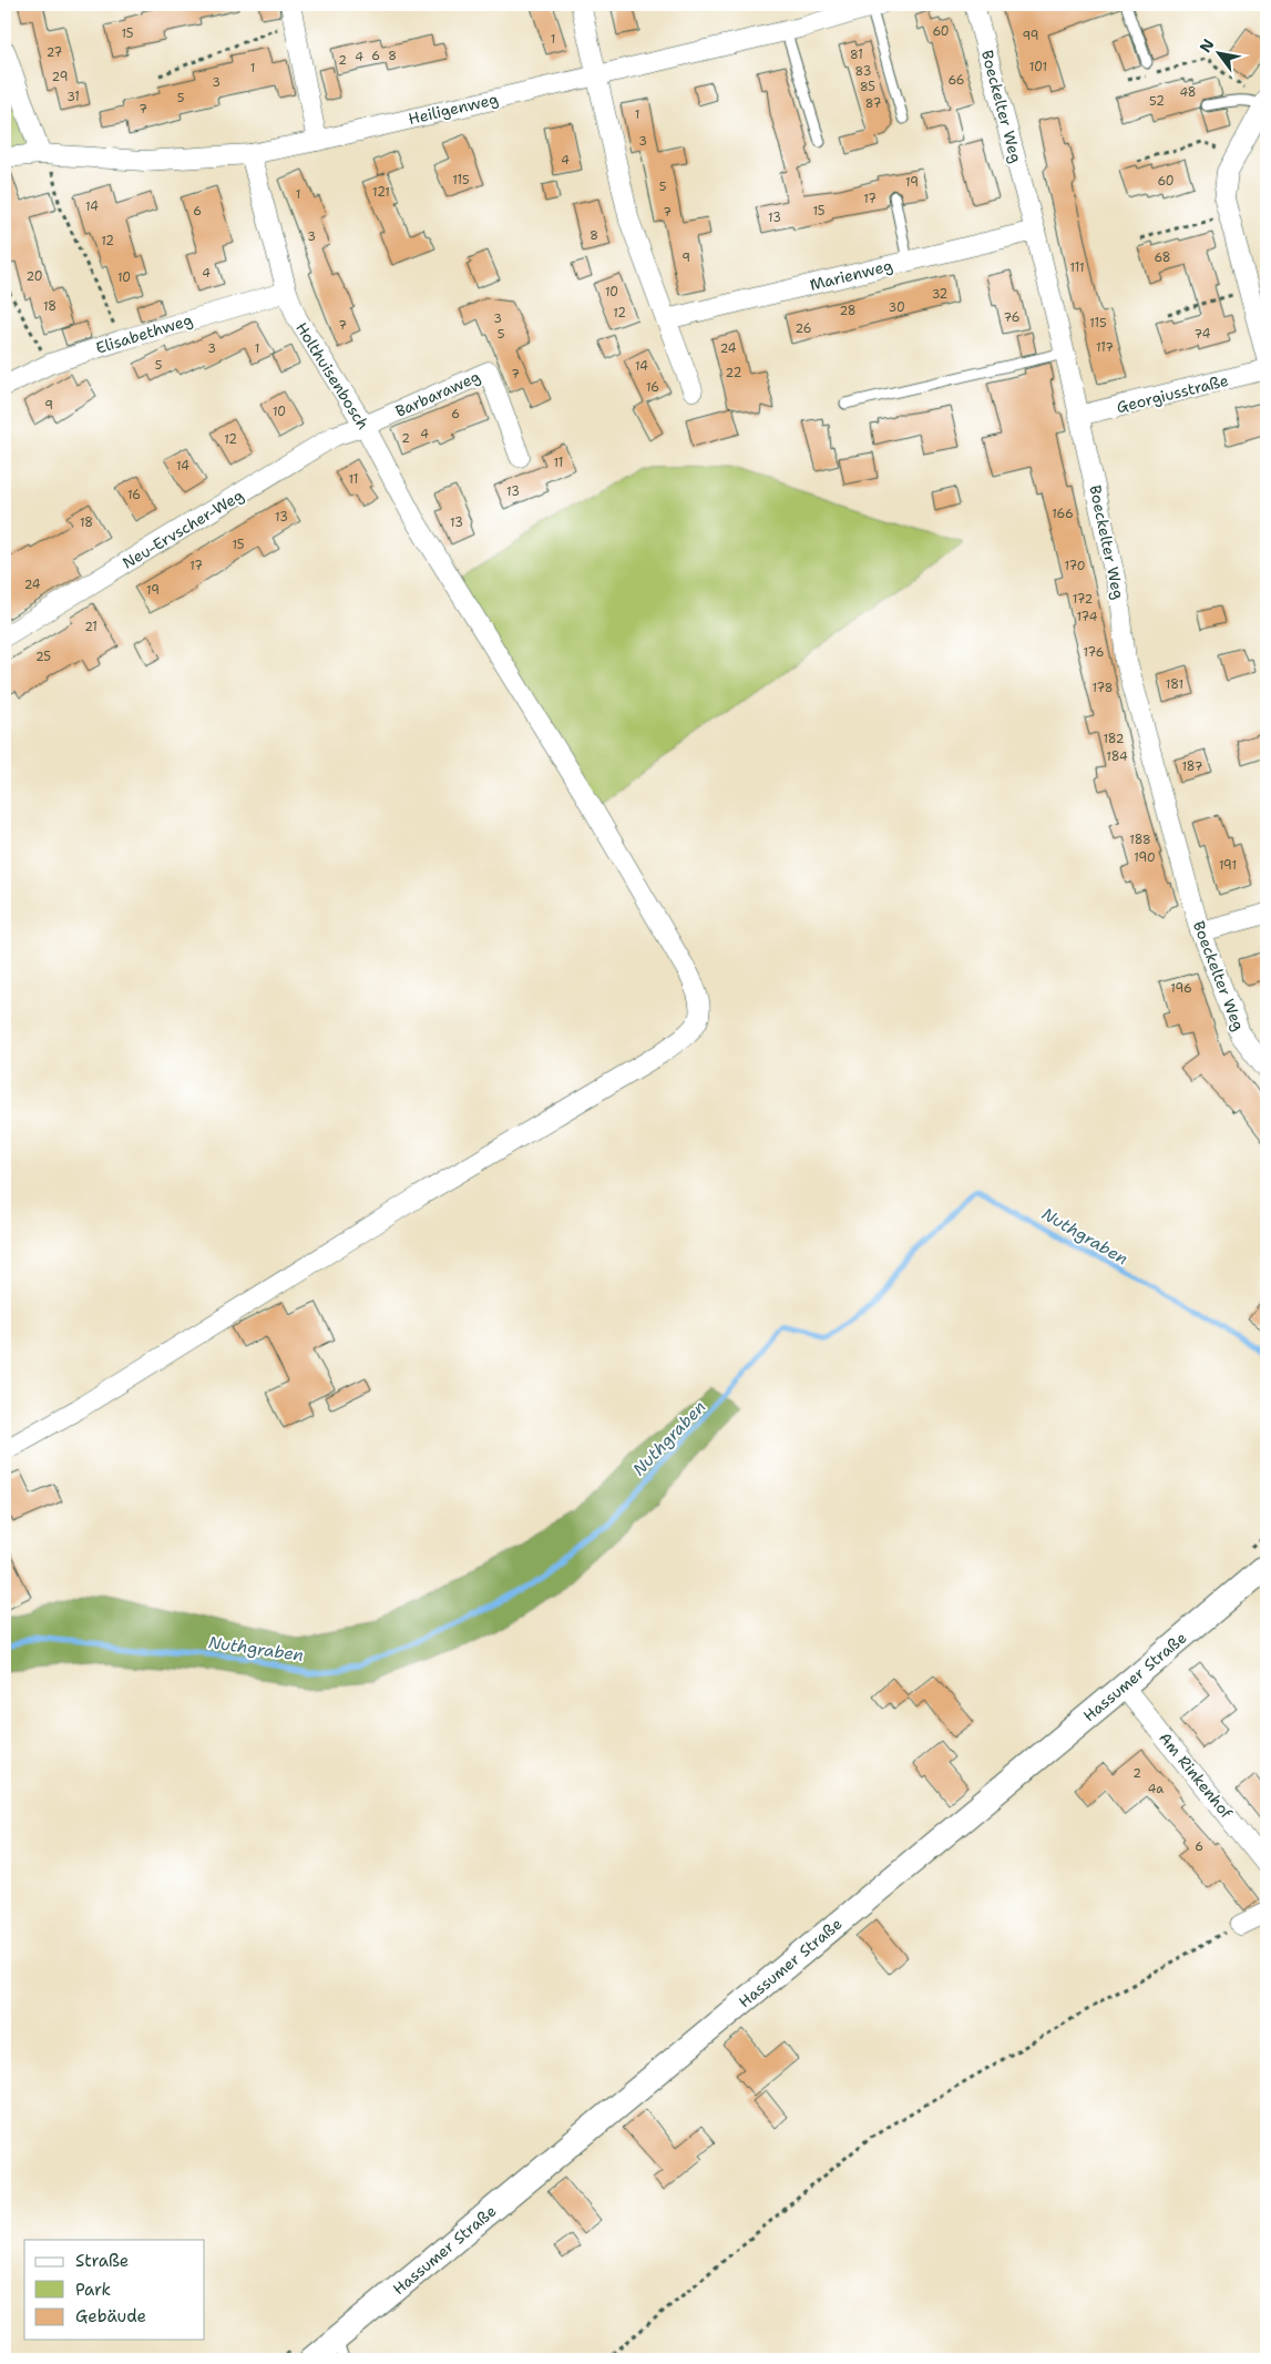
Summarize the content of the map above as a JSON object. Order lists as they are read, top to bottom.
{
  "streets": {
    "street": [
      "Boeckelter Weg",
      "Heiligenweg",
      "Marienweg",
      "Elisabethweg",
      "Holthuisenbosch",
      "Barbaraweg",
      "Georgiusstraße",
      "Neu-Ervscher-Weg",
      "Hassumer Straße",
      "Am Rinkenhof"
    ]
  },
  "crossings": [
    ["Boeckelter Weg", "Marienweg"],
    ["Boeckelter Weg", "Georgiusstraße"],
    ["Heiligenweg", "Holthuisenbosch"],
    ["Elisabethweg", "Holthuisenbosch"],
    ["Holthuisenbosch", "Barbaraweg"],
    ["Holthuisenbosch", "Neu-Ervscher-Weg"],
    ["Barbaraweg", "Neu-Ervscher-Weg"],
    ["Hassumer Straße", "Am Rinkenhof"]
  ],
  "water": ["Nuthgraben"],
  "house_numbers": [
    "60",
    "15",
    "99",
    "1",
    "27",
    "81",
    "6",
    "8",
    "4",
    "2",
    "101",
    "1",
    "83",
    "29",
    "66",
    "3",
    "85",
    "48",
    "31",
    "5",
    "52",
    "87",
    "7",
    "1",
    "3",
    "4",
    "115",
    "60",
    "19",
    "5",
    "121",
    "1",
    "17",
    "14",
    "6",
    "15",
    "7",
    "13",
    "8",
    "3",
    "12",
    "9",
    "68",
    "111",
    "4",
    "20",
    "10",
    "10",
    "32",
    "18",
    "30",
    "28",
    "12",
    "76",
    "3",
    "115",
    "7",
    "26",
    "5",
    "74",
    "117",
    "3",
    "1",
    "24",
    "5",
    "14",
    "22",
    "7",
    "16",
    "9",
    "10",
    "6",
    "4",
    "2",
    "12",
    "11",
    "14",
    "11",
    "13",
    "16",
    "166",
    "13",
    "18",
    "13",
    "15",
    "17",
    "170",
    "24",
    "19",
    "172",
    "174",
    "21",
    "176",
    "25",
    "181",
    "178",
    "182",
    "184",
    "187",
    "188",
    "190",
    "191",
    "196",
    "2",
    "4a",
    "6"
  ],
  "legend": ["Straße", "Park", "Gebäude"],
  "north": "top left"
}
